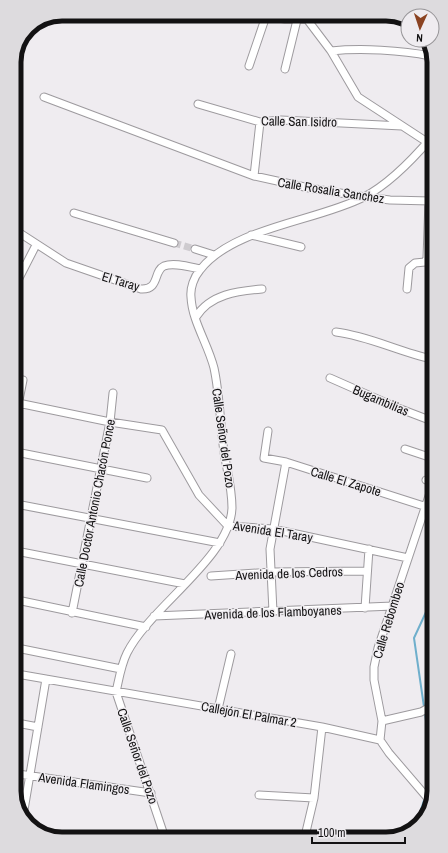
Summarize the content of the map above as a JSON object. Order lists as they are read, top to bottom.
{
  "streets": {
    "street": [
      "Calle San Isidro",
      "Calle Rosalia Sanchez",
      "El Taray",
      "Bugambilias",
      "Calle Señor del Pozo",
      "Calle El Zapote",
      "Calle Doctor Antonio Chacón Ponce",
      "Avenida El Taray",
      "Avenida de los Cedros",
      "Avenida de los Flamboyanes",
      "Calle Rebombeo",
      "Callejón El Palmar 2",
      "Avenida Flamingos"
    ]
  },
  "crossings": [
    ["Calle Rosalia Sanchez", "Calle Señor del Pozo"],
    ["El Taray", "Calle Señor del Pozo"],
    ["Calle Señor del Pozo", "Avenida El Taray"],
    ["Calle Señor del Pozo", "Avenida de los Flamboyanes"],
    ["Calle Señor del Pozo", "Callejón El Palmar 2"],
    ["Calle Señor del Pozo", "Avenida Flamingos"],
    ["Calle El Zapote", "Calle Rebombeo"],
    ["Calle Doctor Antonio Chacón Ponce", "Avenida El Taray"],
    ["Avenida El Taray", "Calle Rebombeo"],
    ["Avenida de los Flamboyanes", "Calle Rebombeo"],
    ["Calle Rebombeo", "Callejón El Palmar 2"]
  ],
  "scale_bar": "100 m",
  "north": "bottom"
}
